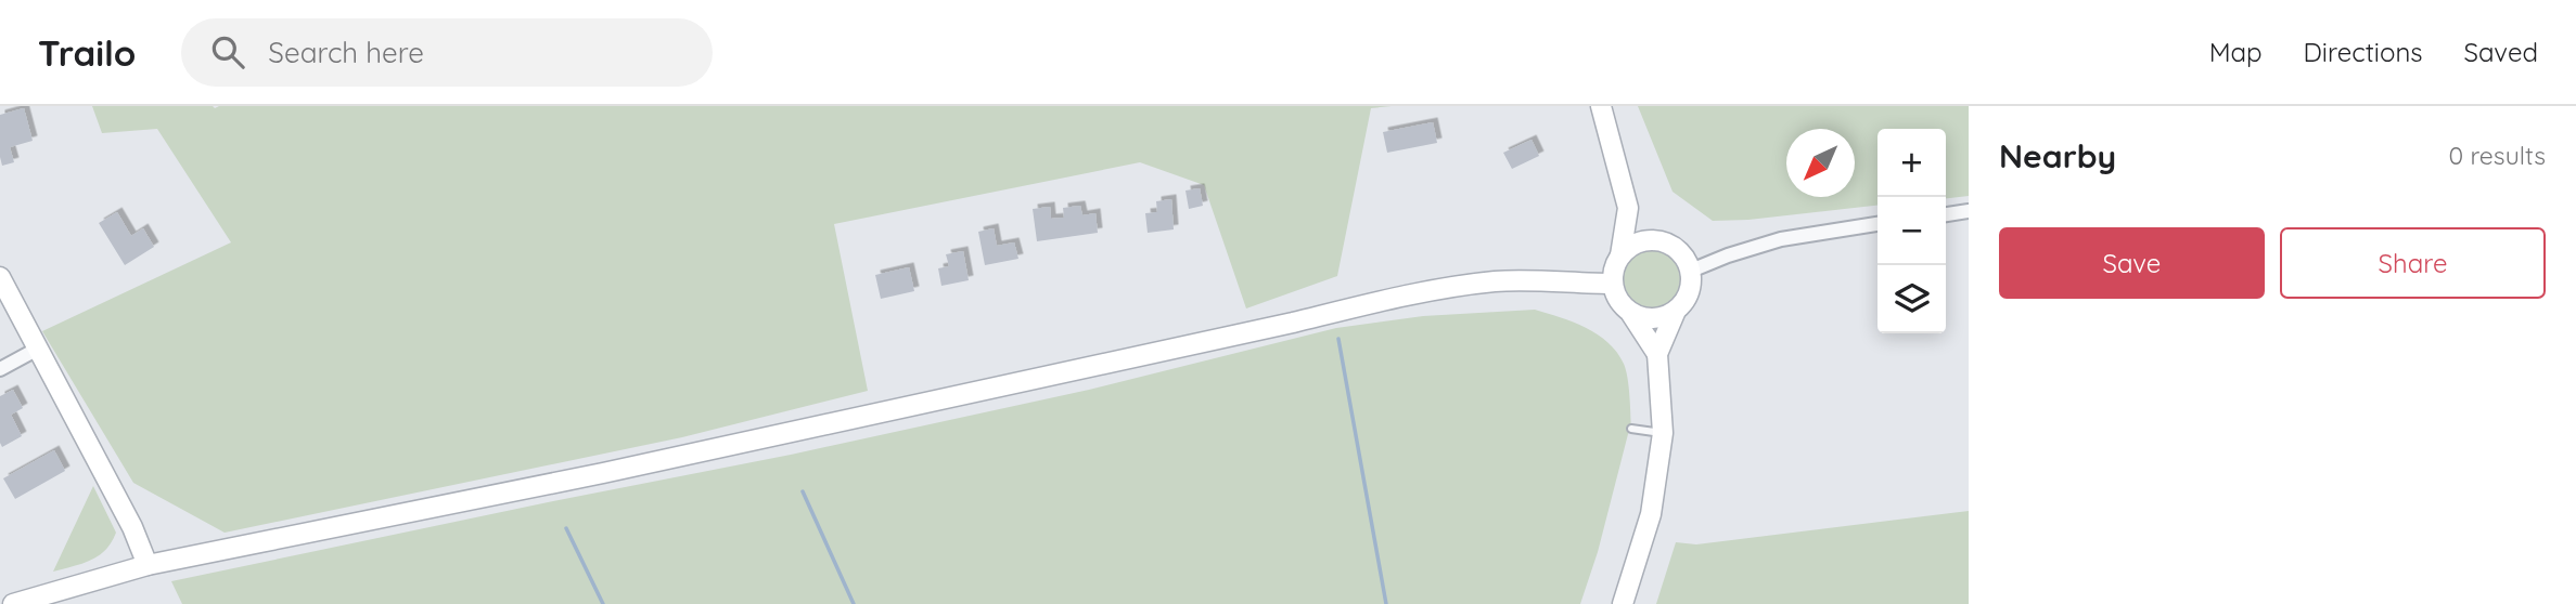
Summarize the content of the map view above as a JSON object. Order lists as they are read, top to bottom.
{
  "north": "bottom left",
  "page": {
    "header": "Trailo",
    "search": "Search here",
    "nav": ["Map", "Directions", "Saved"],
    "heading": ["Nearby", "0 results"],
    "map_buttons": ["+", "−"],
    "buttons": ["Save", "Share"]
  }
}
